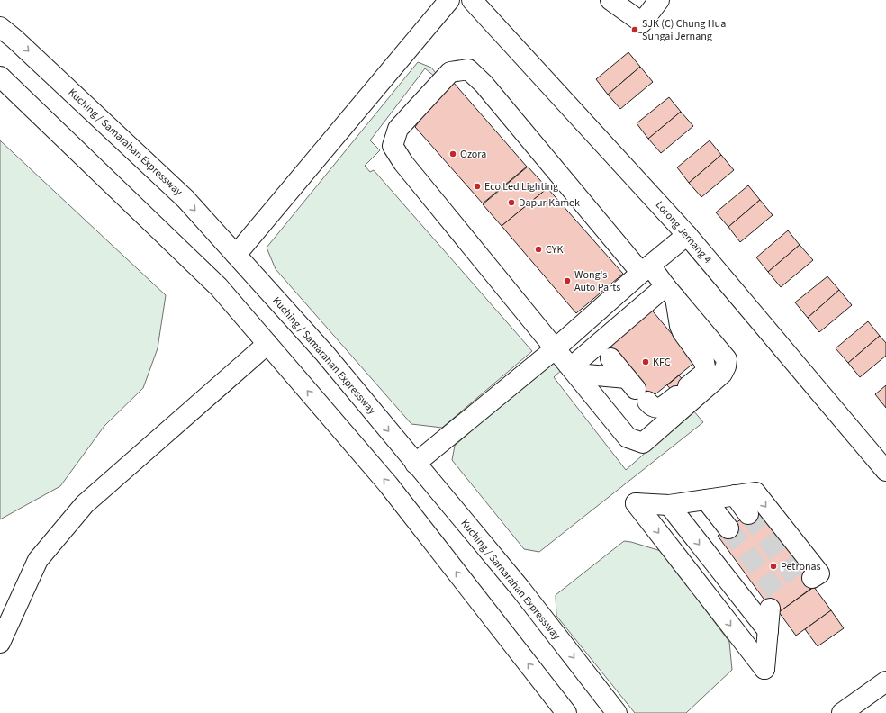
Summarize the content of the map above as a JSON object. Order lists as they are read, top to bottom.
{
  "streets": {
    "main road": ["Kuching / Samarahan Expressway", "Lorong Jernang 4"]
  },
  "places": [
    "SJK (C) Chung Hua Sungai Jernang",
    "Ozora",
    "Eco Led Lighting",
    "Dapur Kamek",
    "CYK",
    "Wong's Auto Parts",
    "KFC",
    "Petronas"
  ]
}
